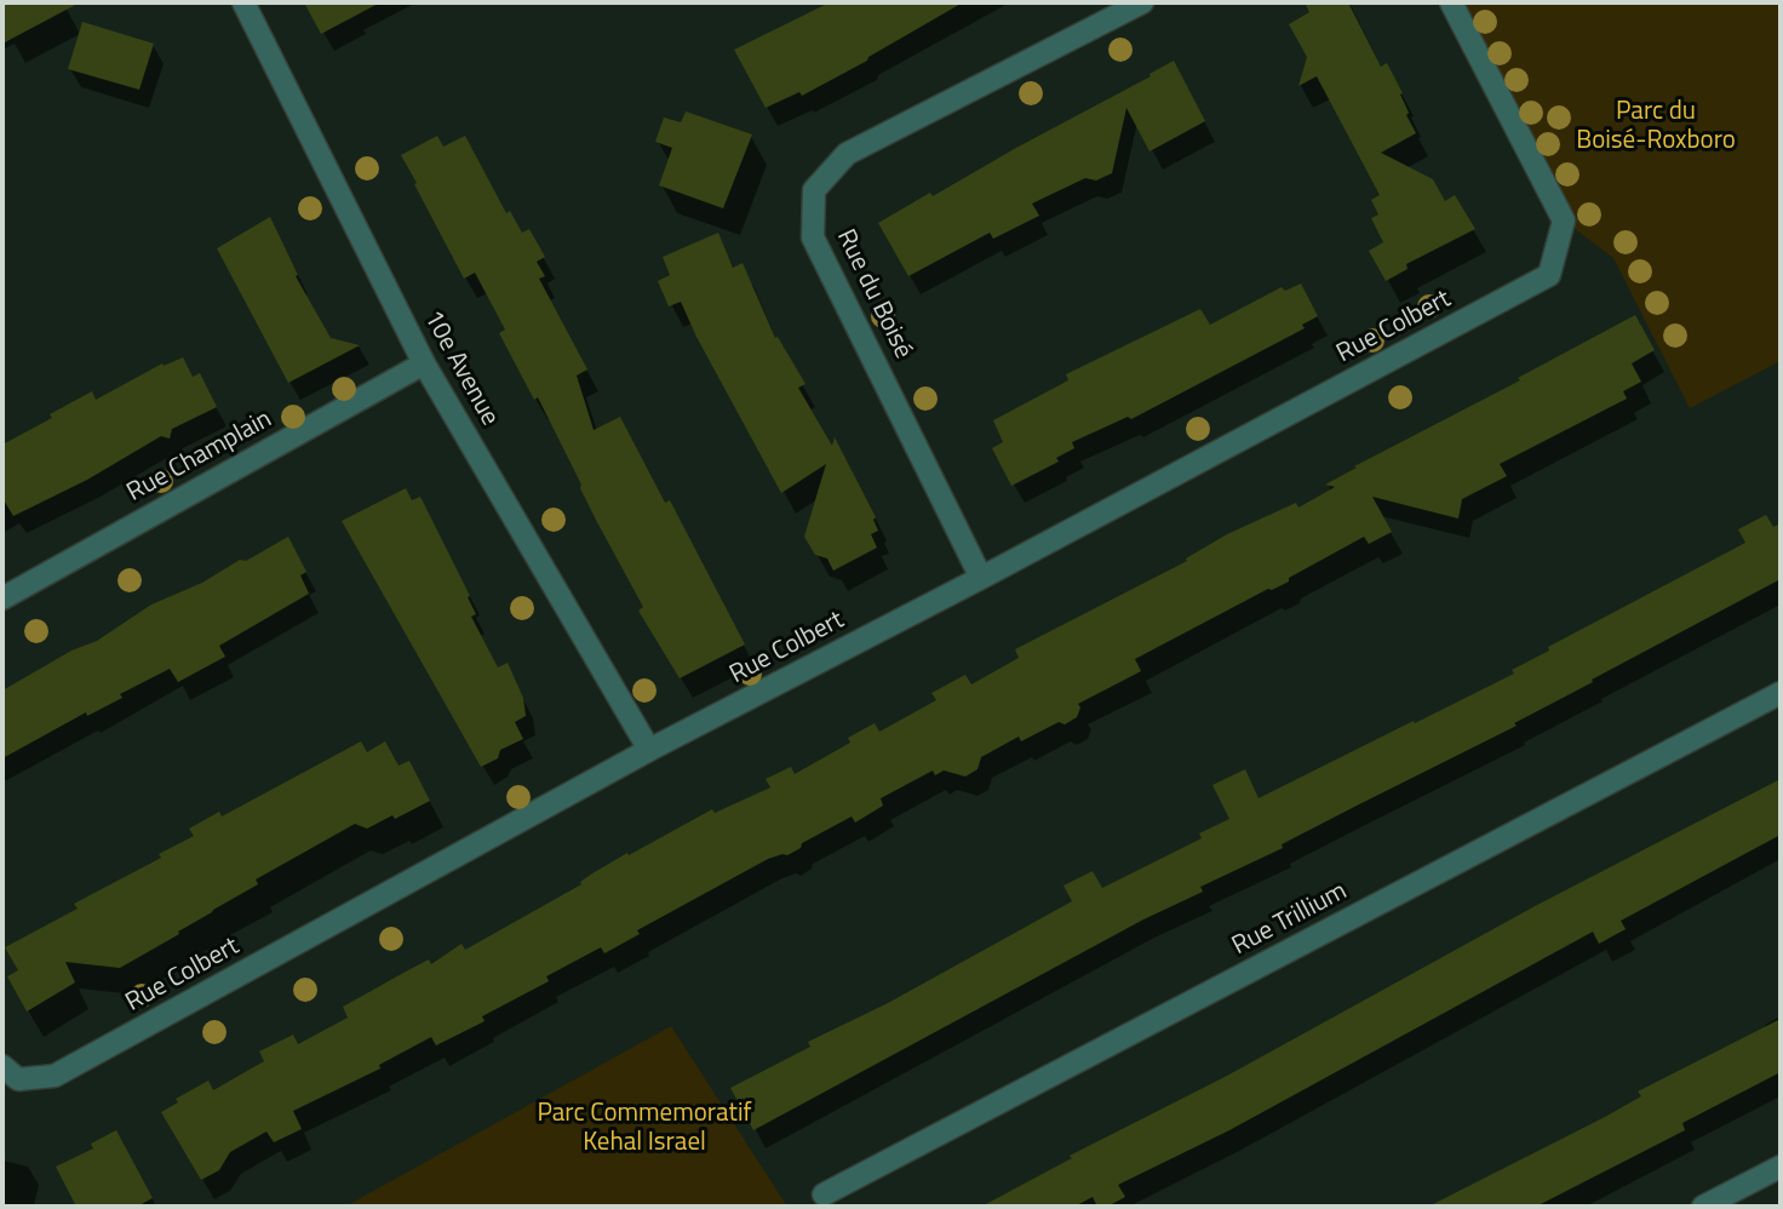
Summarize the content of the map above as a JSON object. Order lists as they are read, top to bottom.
{
  "streets": {
    "street": [
      "Rue du Boisé",
      "Rue Colbert",
      "10e Avenue",
      "Rue Champlain",
      "Rue Trillium"
    ]
  },
  "crossings": [
    ["Rue du Boisé", "Rue Colbert"],
    ["Rue Colbert", "10e Avenue"],
    ["10e Avenue", "Rue Champlain"]
  ],
  "parks": ["Parc du Boisé-Roxboro", "Parc Commemoratif Kehal Israel"]
}
